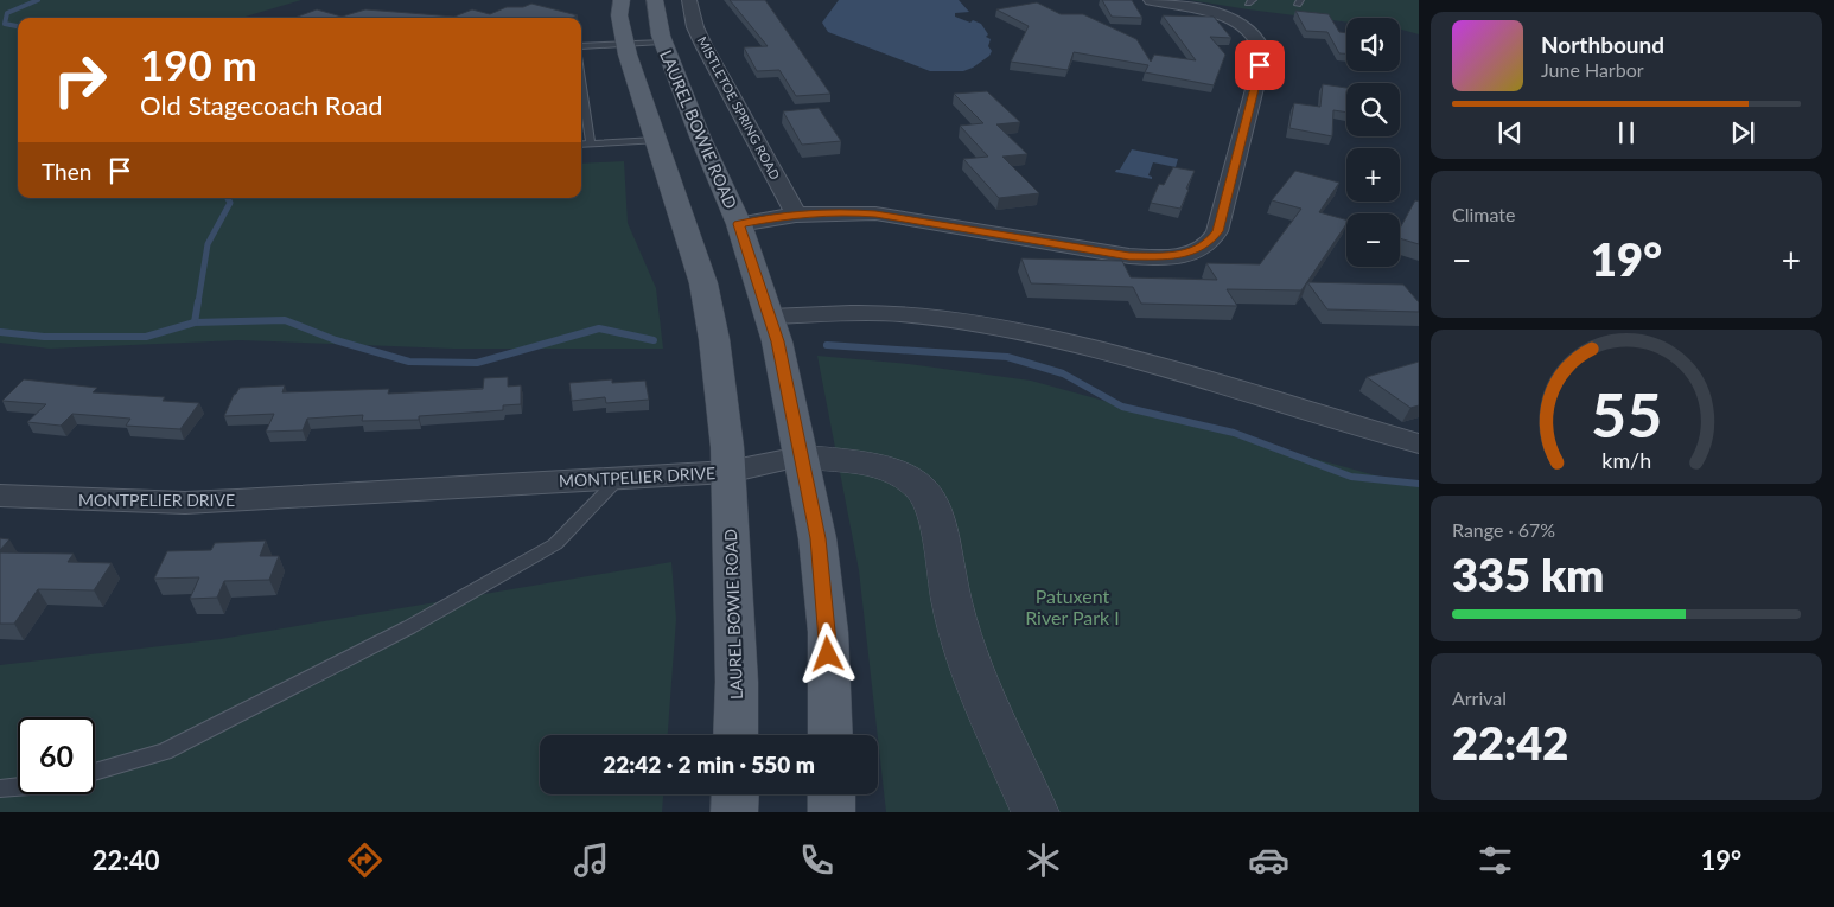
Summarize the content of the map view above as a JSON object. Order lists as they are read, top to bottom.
{
  "streets": {
    "main road": ["LAUREL BOWIE ROAD"],
    "street": ["MISTLETOE SPRING ROAD", "MONTPELIER DRIVE"]
  },
  "crossings": [
    ["LAUREL BOWIE ROAD", "MONTPELIER DRIVE"]
  ],
  "parks": ["Patuxent River Park I"],
  "page": {
    "map_buttons": ["+", "−"],
    "turn": ["190 m", "Old Stagecoach Road"],
    "song": ["Northbound", "June Harbor"],
    "then": "Then",
    "tile": [
      "Climate",
      ["Range · 67%", "335 km"],
      ["Arrival", "22:42"]
    ],
    "heat": ["−", "19°", "+"],
    "limit": "60",
    "trip": "22:42 · 2 min · 550 m",
    "tabs": ["22:40", "19°"],
    "gauge": ["55", "km/h"]
  }
}
